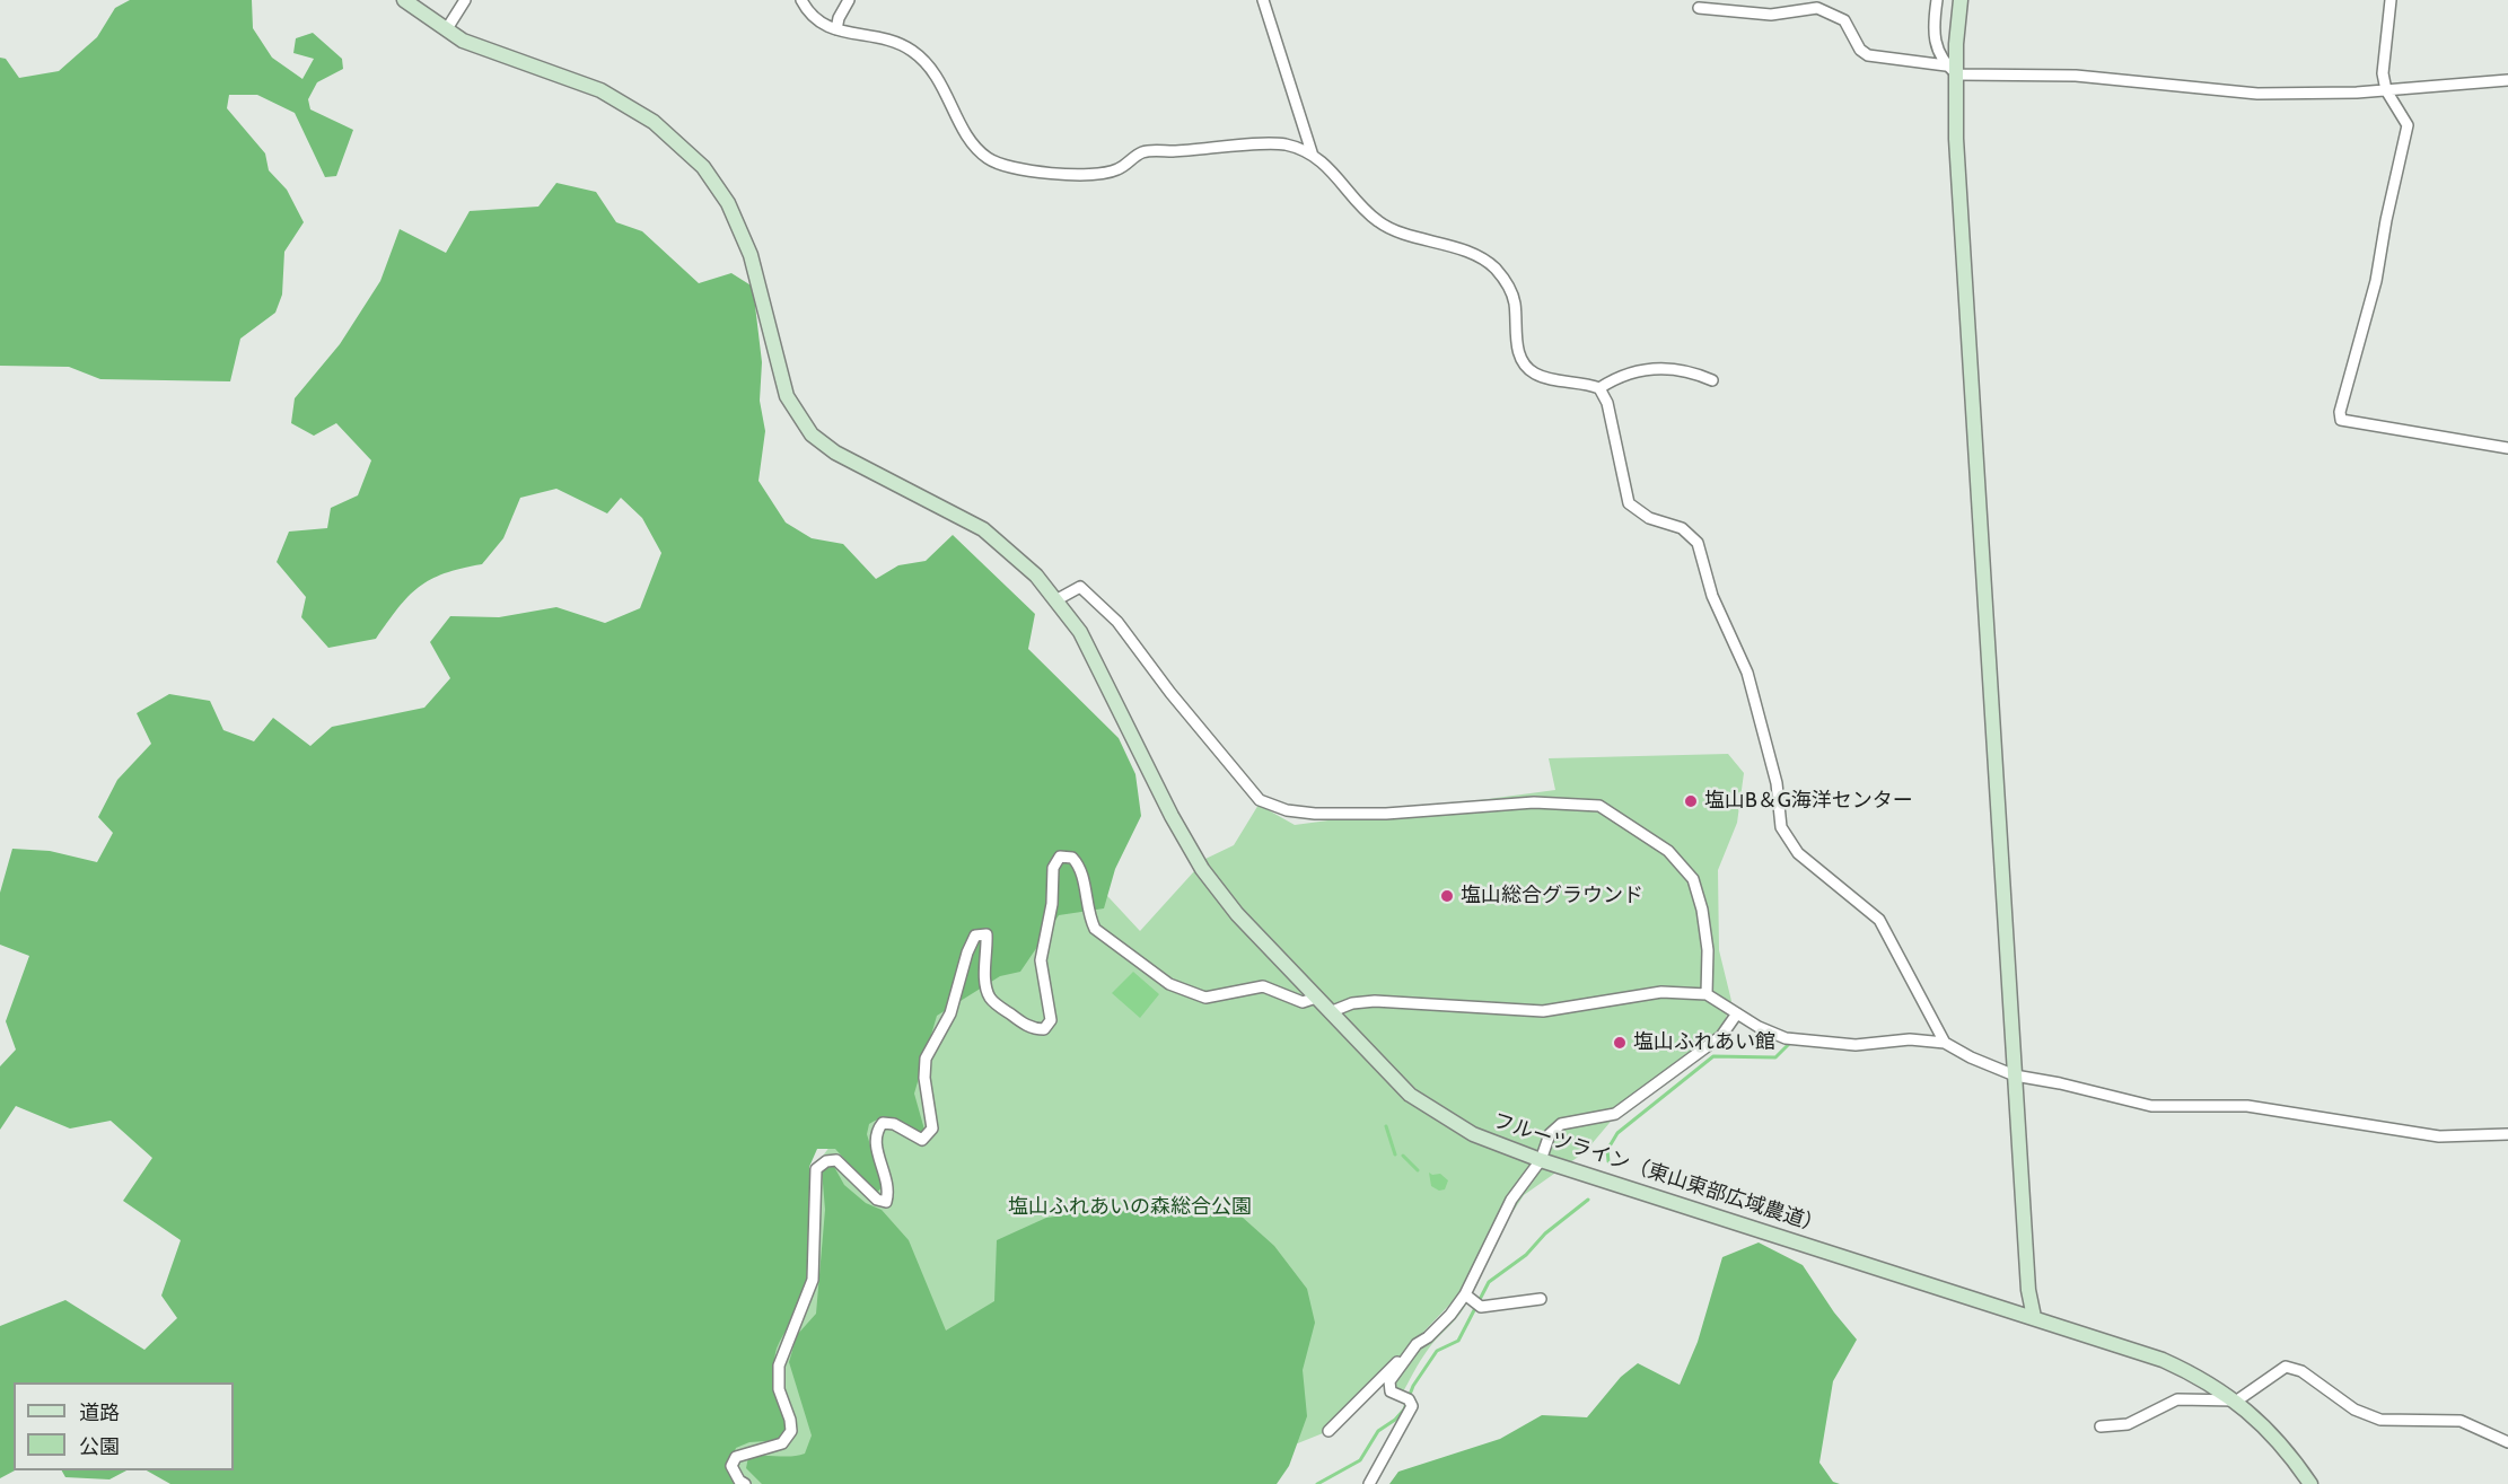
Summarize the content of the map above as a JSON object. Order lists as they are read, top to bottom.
{
  "streets": {
    "street": ["フルーツライン（東山東部広域農道）"]
  },
  "parks": ["塩山ふれあいの森総合公園"],
  "places": ["塩山B＆G海洋センター", "塩山総合グラウンド", "塩山ふれあい館"],
  "legend": ["道路", "公園"]
}
